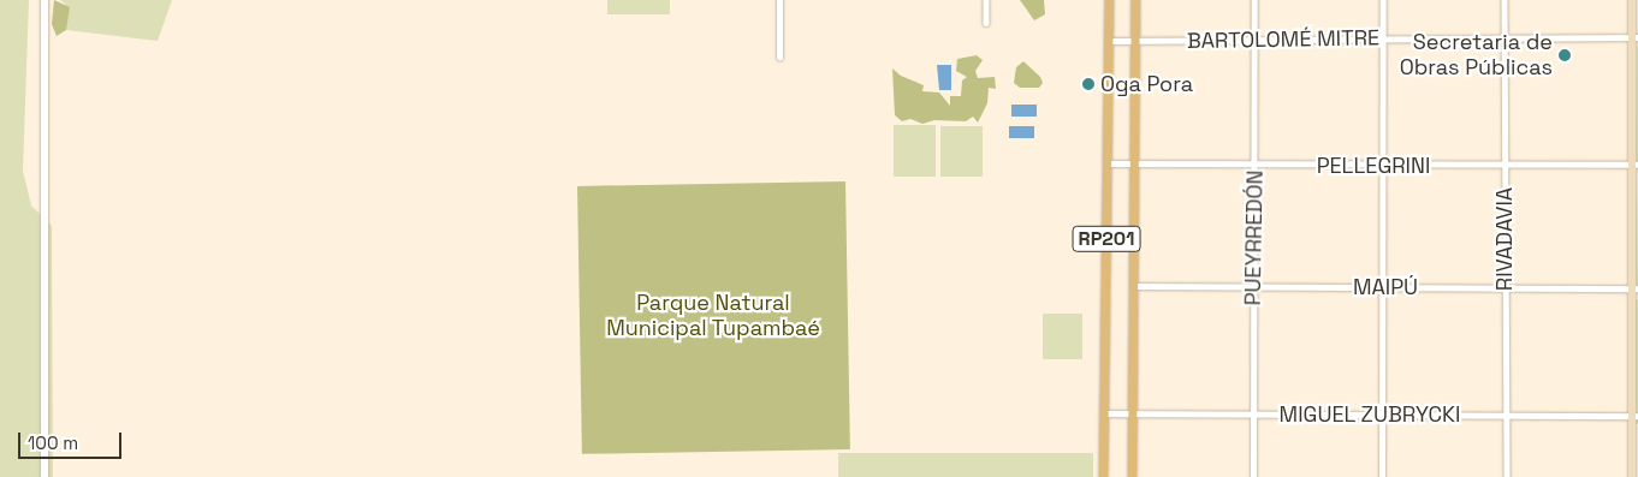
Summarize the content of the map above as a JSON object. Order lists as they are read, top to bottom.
{
  "streets": {
    "main road": ["RP201"],
    "street": [
      "BARTOLOMÉ MITRE",
      "PELLEGRINI",
      "PUEYRREDÓN",
      "RIVADAVIA",
      "MAIPÚ",
      "MIGUEL ZUBRYCKI"
    ]
  },
  "crossings": [
    ["BARTOLOMÉ MITRE", "PUEYRREDÓN"],
    ["BARTOLOMÉ MITRE", "RP201"],
    ["BARTOLOMÉ MITRE", "RIVADAVIA"],
    ["PELLEGRINI", "PUEYRREDÓN"],
    ["PELLEGRINI", "RP201"],
    ["PELLEGRINI", "RIVADAVIA"],
    ["PUEYRREDÓN", "MAIPÚ"],
    ["PUEYRREDÓN", "MIGUEL ZUBRYCKI"],
    ["RP201", "MAIPÚ"],
    ["RP201", "MIGUEL ZUBRYCKI"],
    ["RIVADAVIA", "MAIPÚ"],
    ["RIVADAVIA", "MIGUEL ZUBRYCKI"]
  ],
  "parks": ["Parque Natural Municipal Tupambaé"],
  "places": ["Secretaria de Obras Públicas", "Oga Pora"],
  "scale_bar": "100 m"
}
